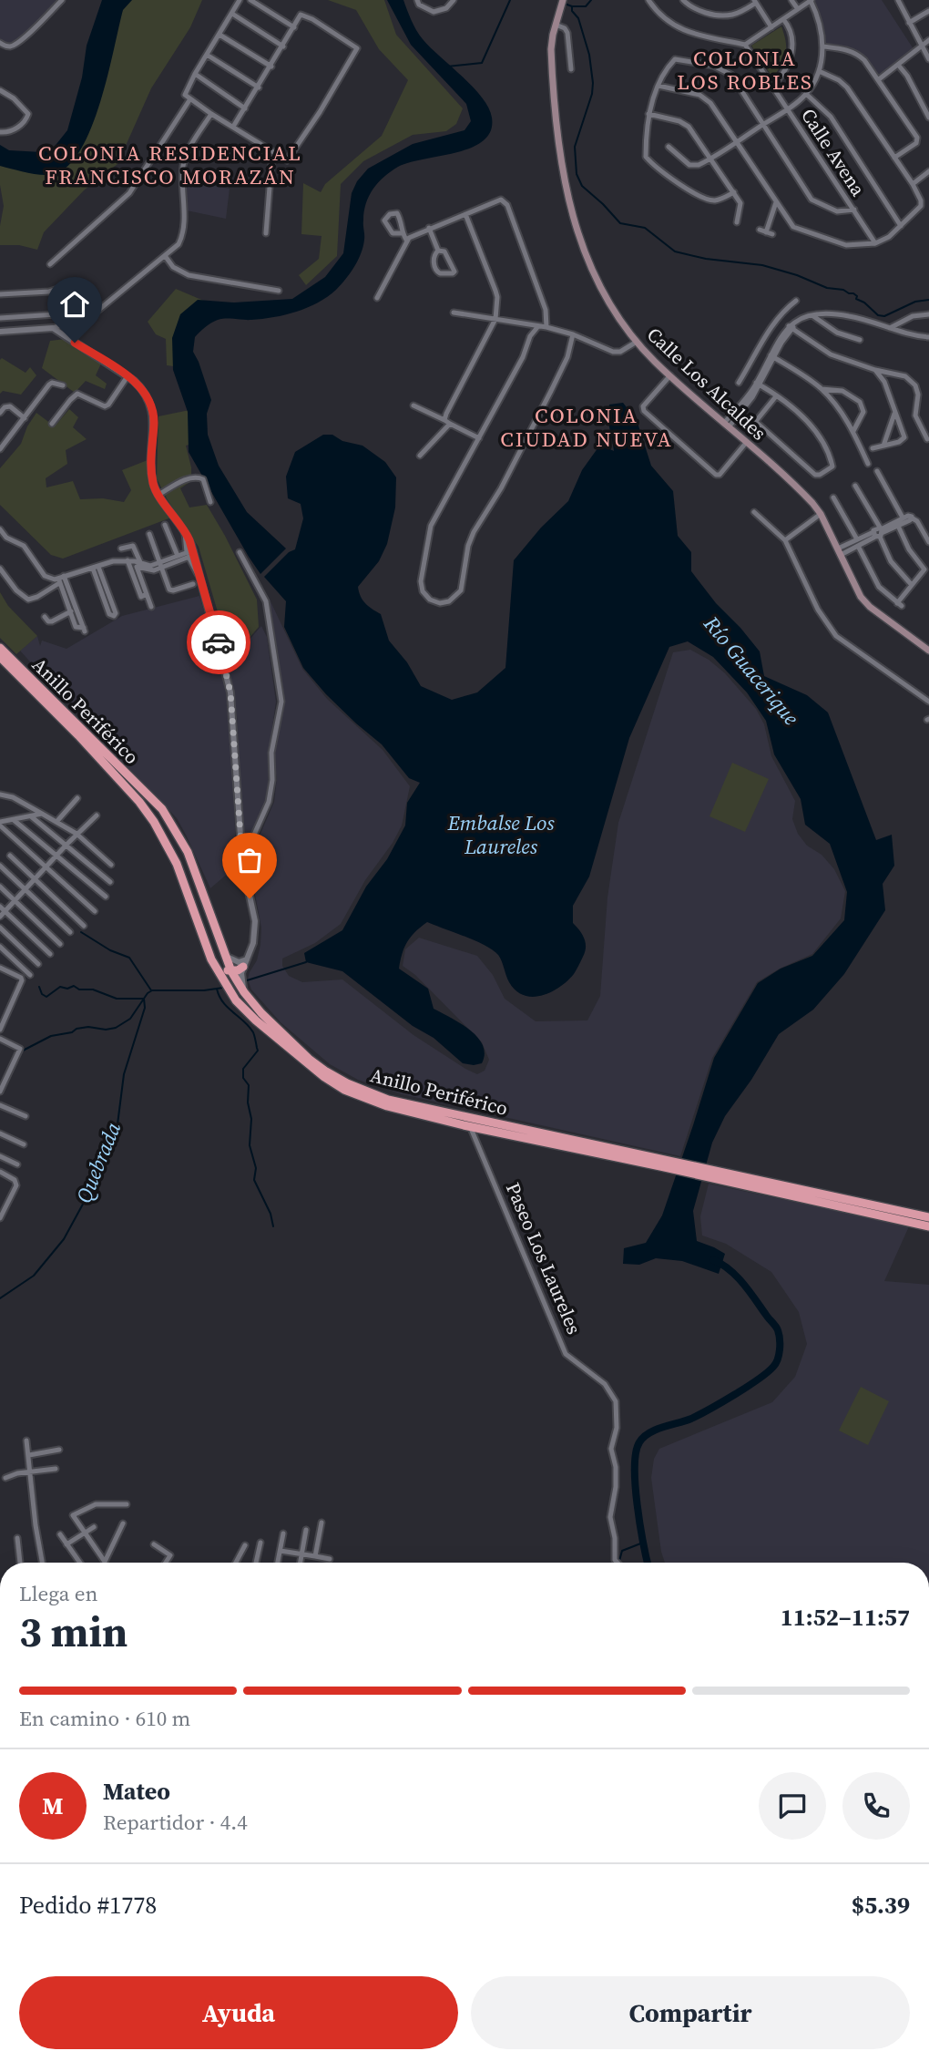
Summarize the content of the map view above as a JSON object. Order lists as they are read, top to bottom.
{
  "streets": {
    "highway": ["Anillo Periférico"],
    "main road": ["Calle Los Alcaldes"],
    "street": ["Calle Avena", "Paseo Los Laureles"]
  },
  "crossings": [
    ["Anillo Periférico", "Paseo Los Laureles"]
  ],
  "districts": ["COLONIA LOS ROBLES", "COLONIA RESIDENCIAL FRANCISCO MORAZÁN", "COLONIA CIUDAD NUEVA"],
  "water": ["Río Guacerique", "Embalse Los Laureles", "Quebrada"],
  "page": {
    "heading": ["3 min", "Llega en", "11:52–11:57"],
    "panel": [
      "Mateo",
      "Repartidor · 4.4",
      "Pedido #1778",
      "$5.39"
    ],
    "bar": "En camino · 610 m",
    "round": "M",
    "buttons": ["Ayuda", "Compartir"]
  }
}
